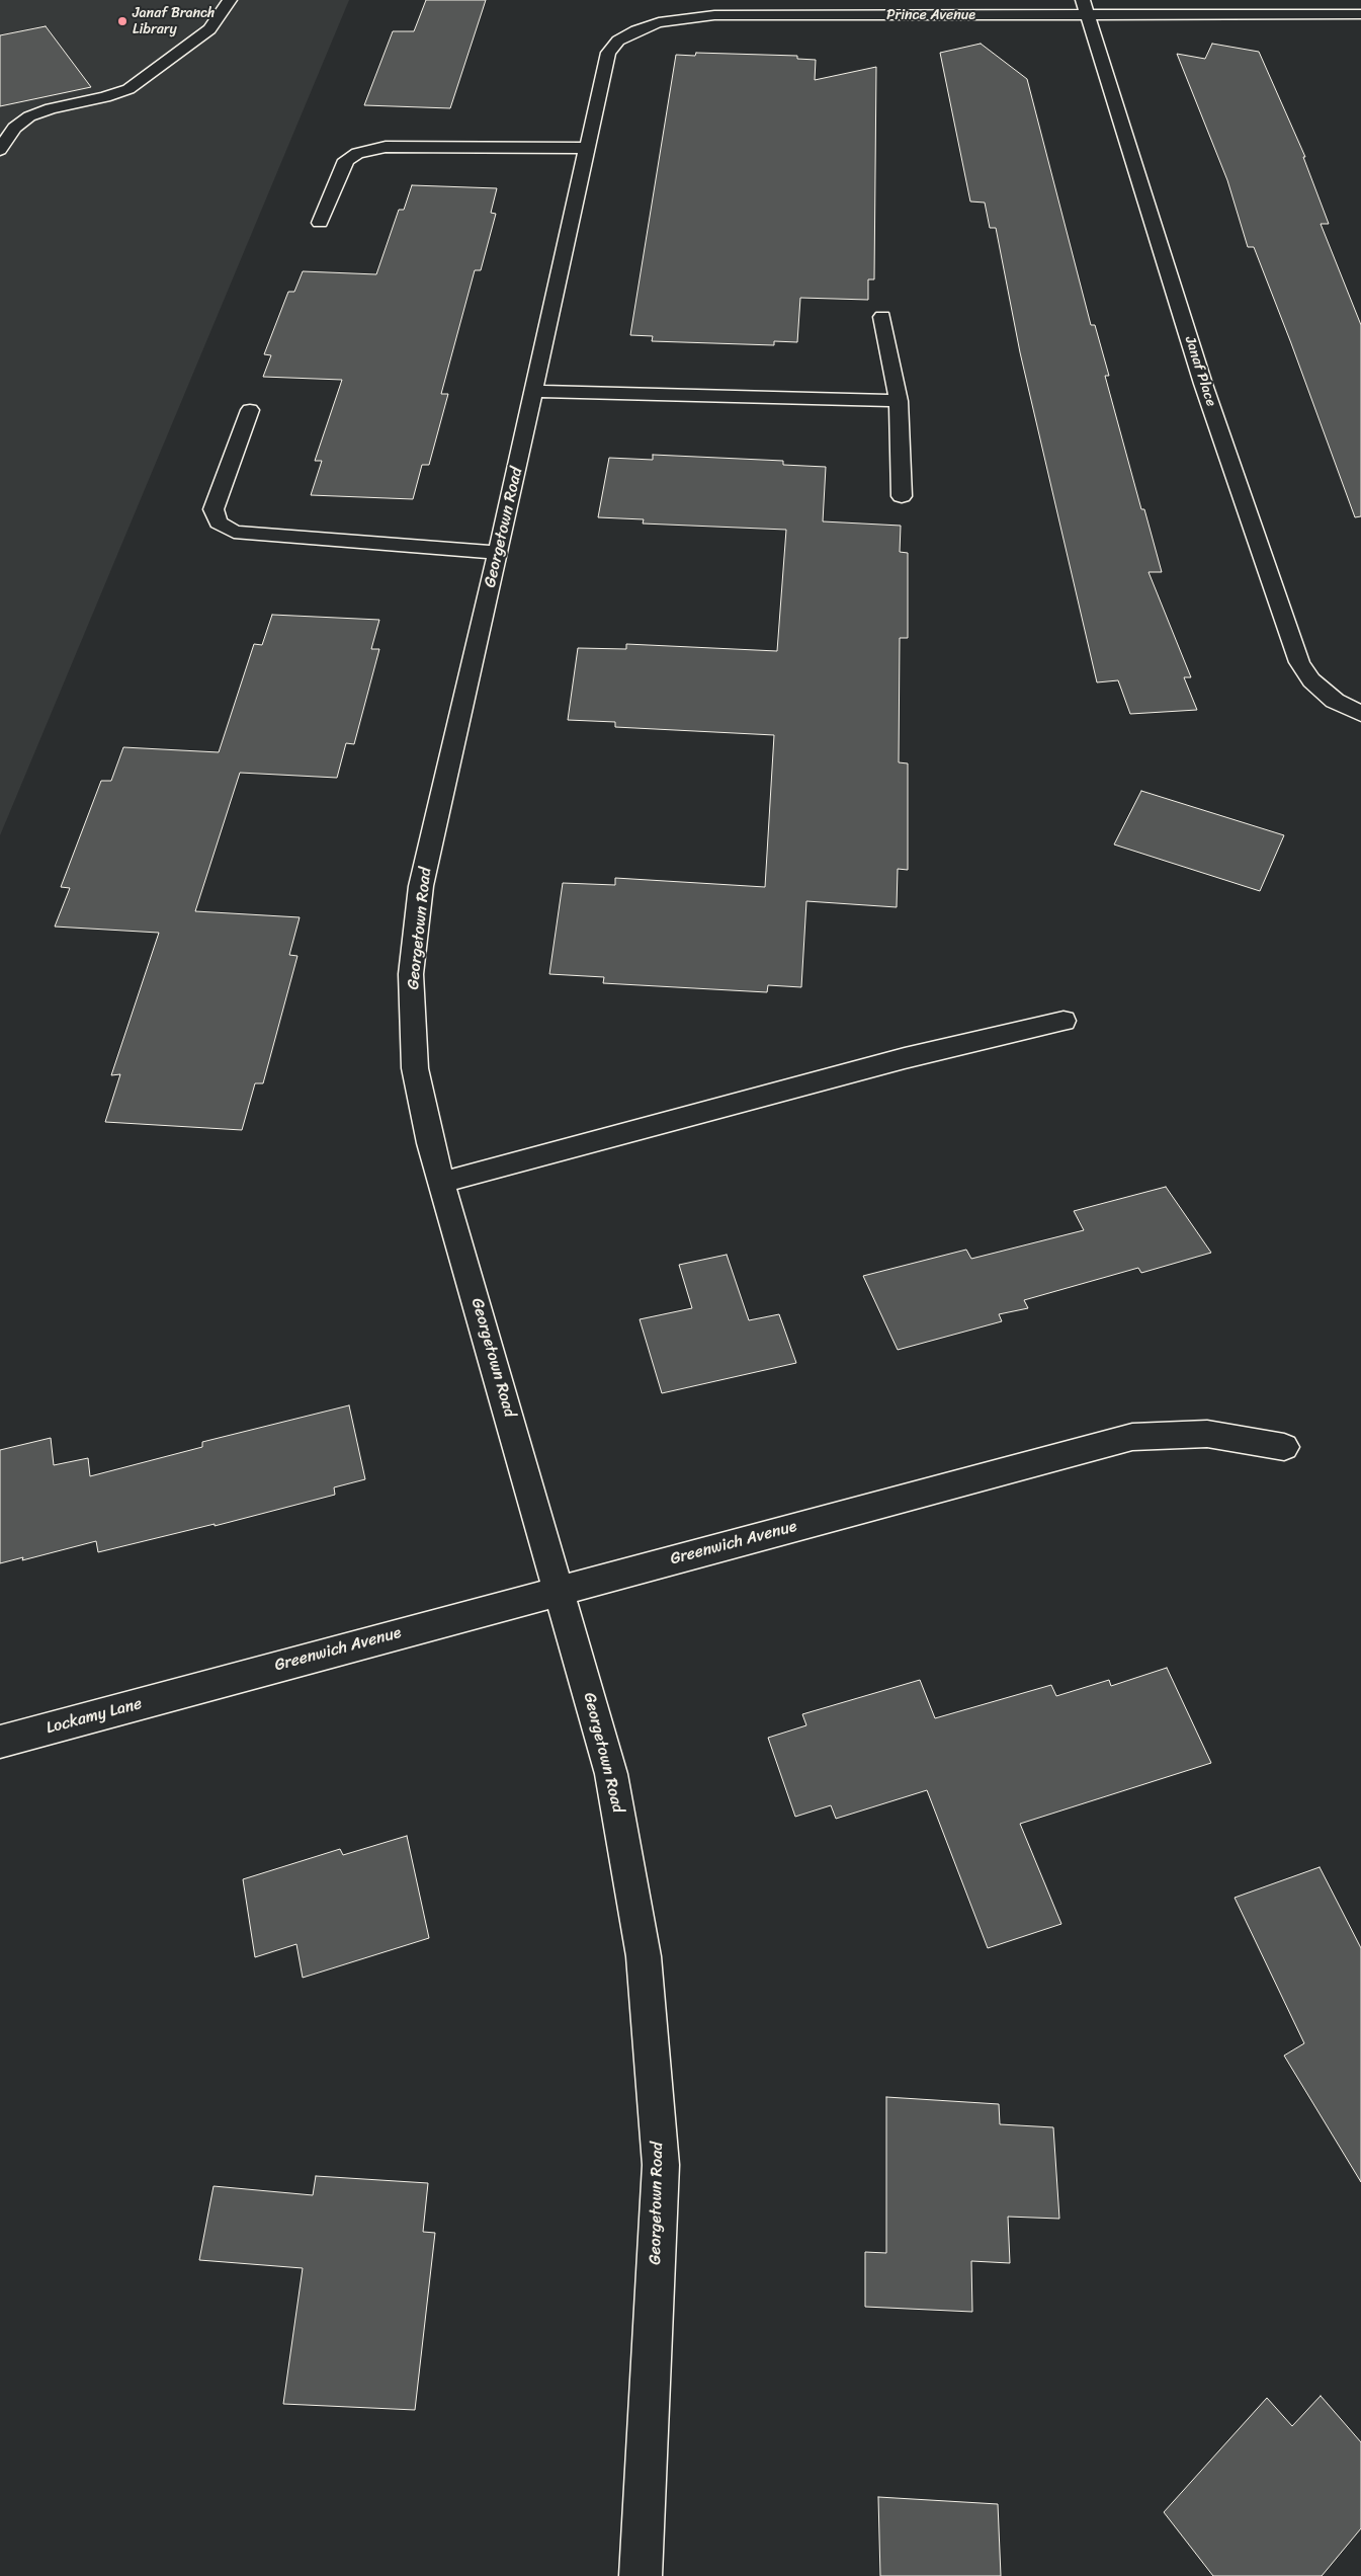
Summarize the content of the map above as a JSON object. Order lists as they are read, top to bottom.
{
  "streets": {
    "street": [
      "Prince Avenue",
      "Janaf Place",
      "Georgetown Road",
      "Greenwich Avenue",
      "Lockamy Lane"
    ]
  },
  "crossings": [
    ["Prince Avenue", "Janaf Place"],
    ["Prince Avenue", "Georgetown Road"],
    ["Georgetown Road", "Greenwich Avenue"],
    ["Greenwich Avenue", "Lockamy Lane"]
  ],
  "places": ["Janaf Branch Library"]
}
